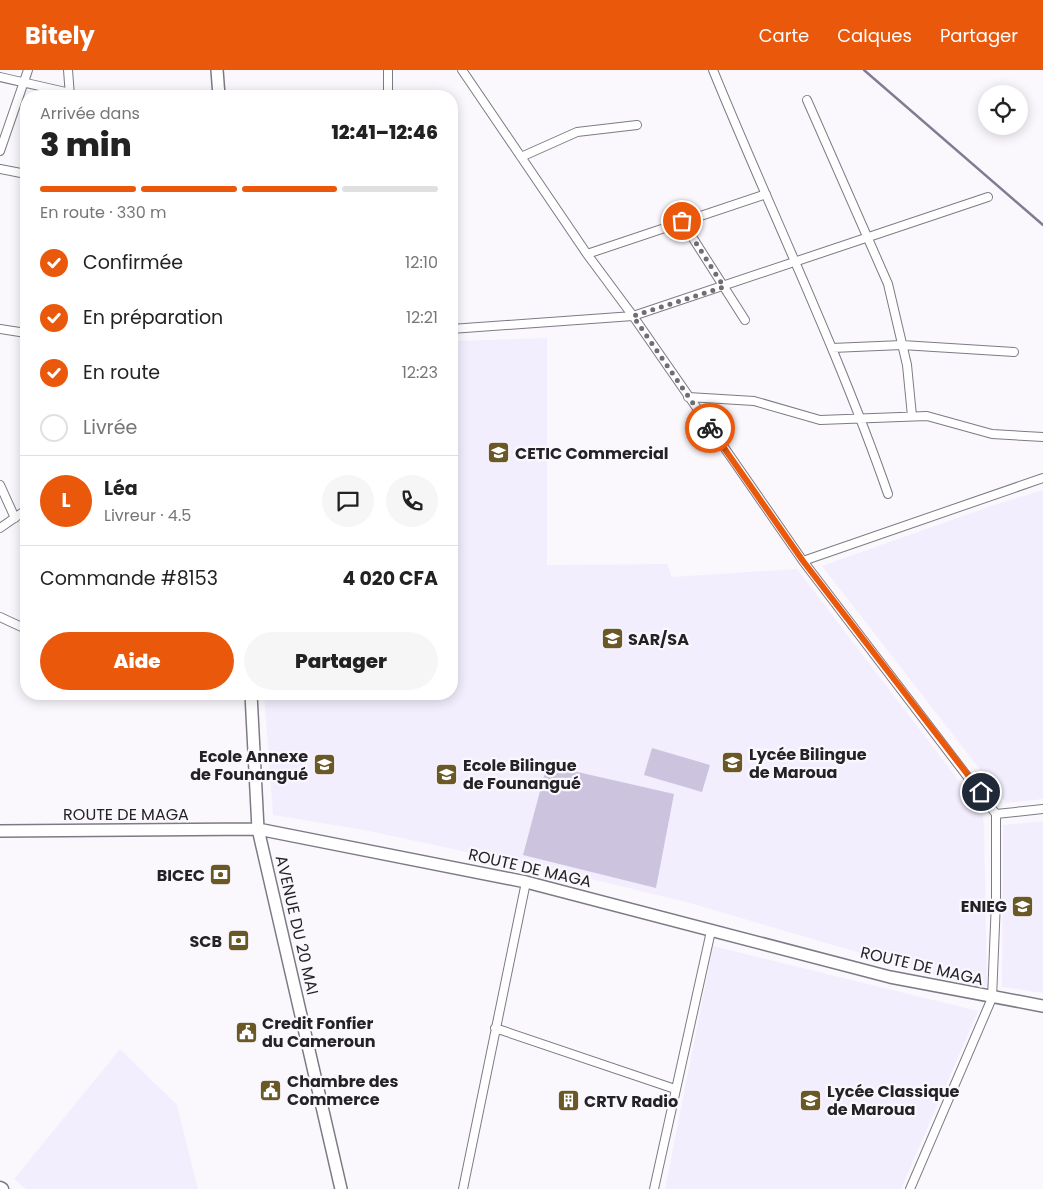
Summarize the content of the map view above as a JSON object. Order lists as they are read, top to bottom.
{
  "streets": {
    "main road": ["ROUTE DE MAGA", "AVENUE DU 20 MAI"]
  },
  "crossings": [
    ["ROUTE DE MAGA", "AVENUE DU 20 MAI"]
  ],
  "places": {
    "school or university": [
      "CETIC Commercial",
      "SAR/SA",
      "Lycée Bilingue de Maroua",
      "Ecole Annexe de Founangué",
      "Ecole Bilingue de Founangué",
      "ENIEG",
      "Lycée Classique de Maroua"
    ],
    "bank": ["BICEC", "SCB"],
    "public building": ["Credit Fonfier du Cameroun", "Chambre des Commerce"],
    "building": ["CRTV Radio"]
  },
  "page": {
    "header": "Bitely",
    "nav": ["Carte", "Calques", "Partager"],
    "heading": ["3 min", "Arrivée dans", "12:41–12:46"],
    "panel": [
      "Léa",
      "Livreur · 4.5",
      "Commande #8153",
      "4 020 CFA"
    ],
    "bar": "En route · 330 m",
    "list": [
      ["Confirmée", "12:10"],
      ["En préparation", "12:21"],
      ["En route", "12:23"],
      "Livrée"
    ],
    "round": "L",
    "buttons": ["Aide", "Partager"]
  }
}
